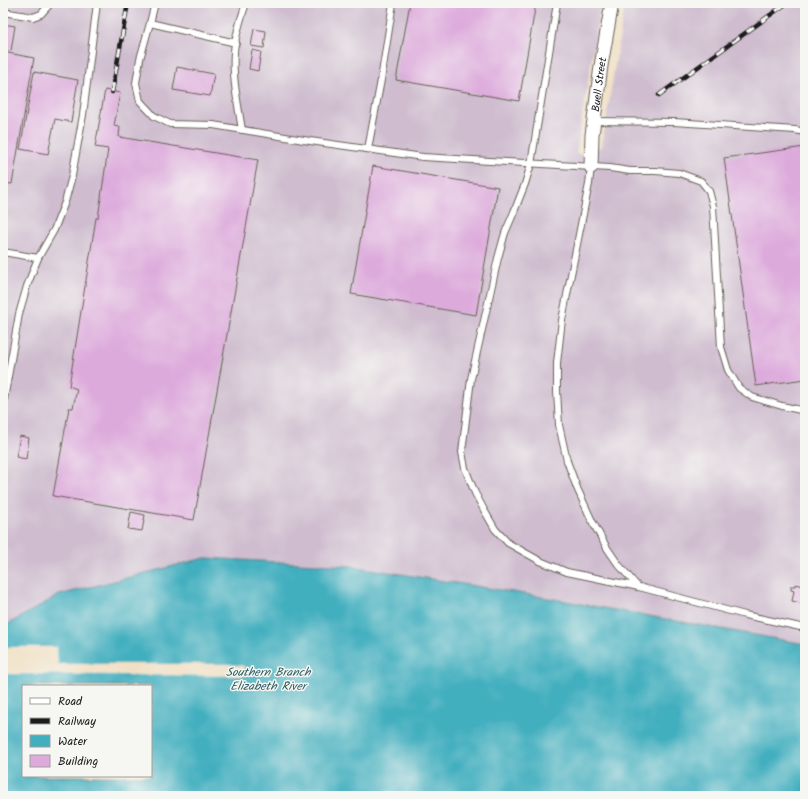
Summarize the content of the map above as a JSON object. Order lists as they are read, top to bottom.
{
  "streets": {
    "street": ["Buell Street"]
  },
  "water": ["Southern Branch Elizabeth River"],
  "legend": [
    "Road",
    "Railway",
    "Water",
    "Building"
  ]
}
